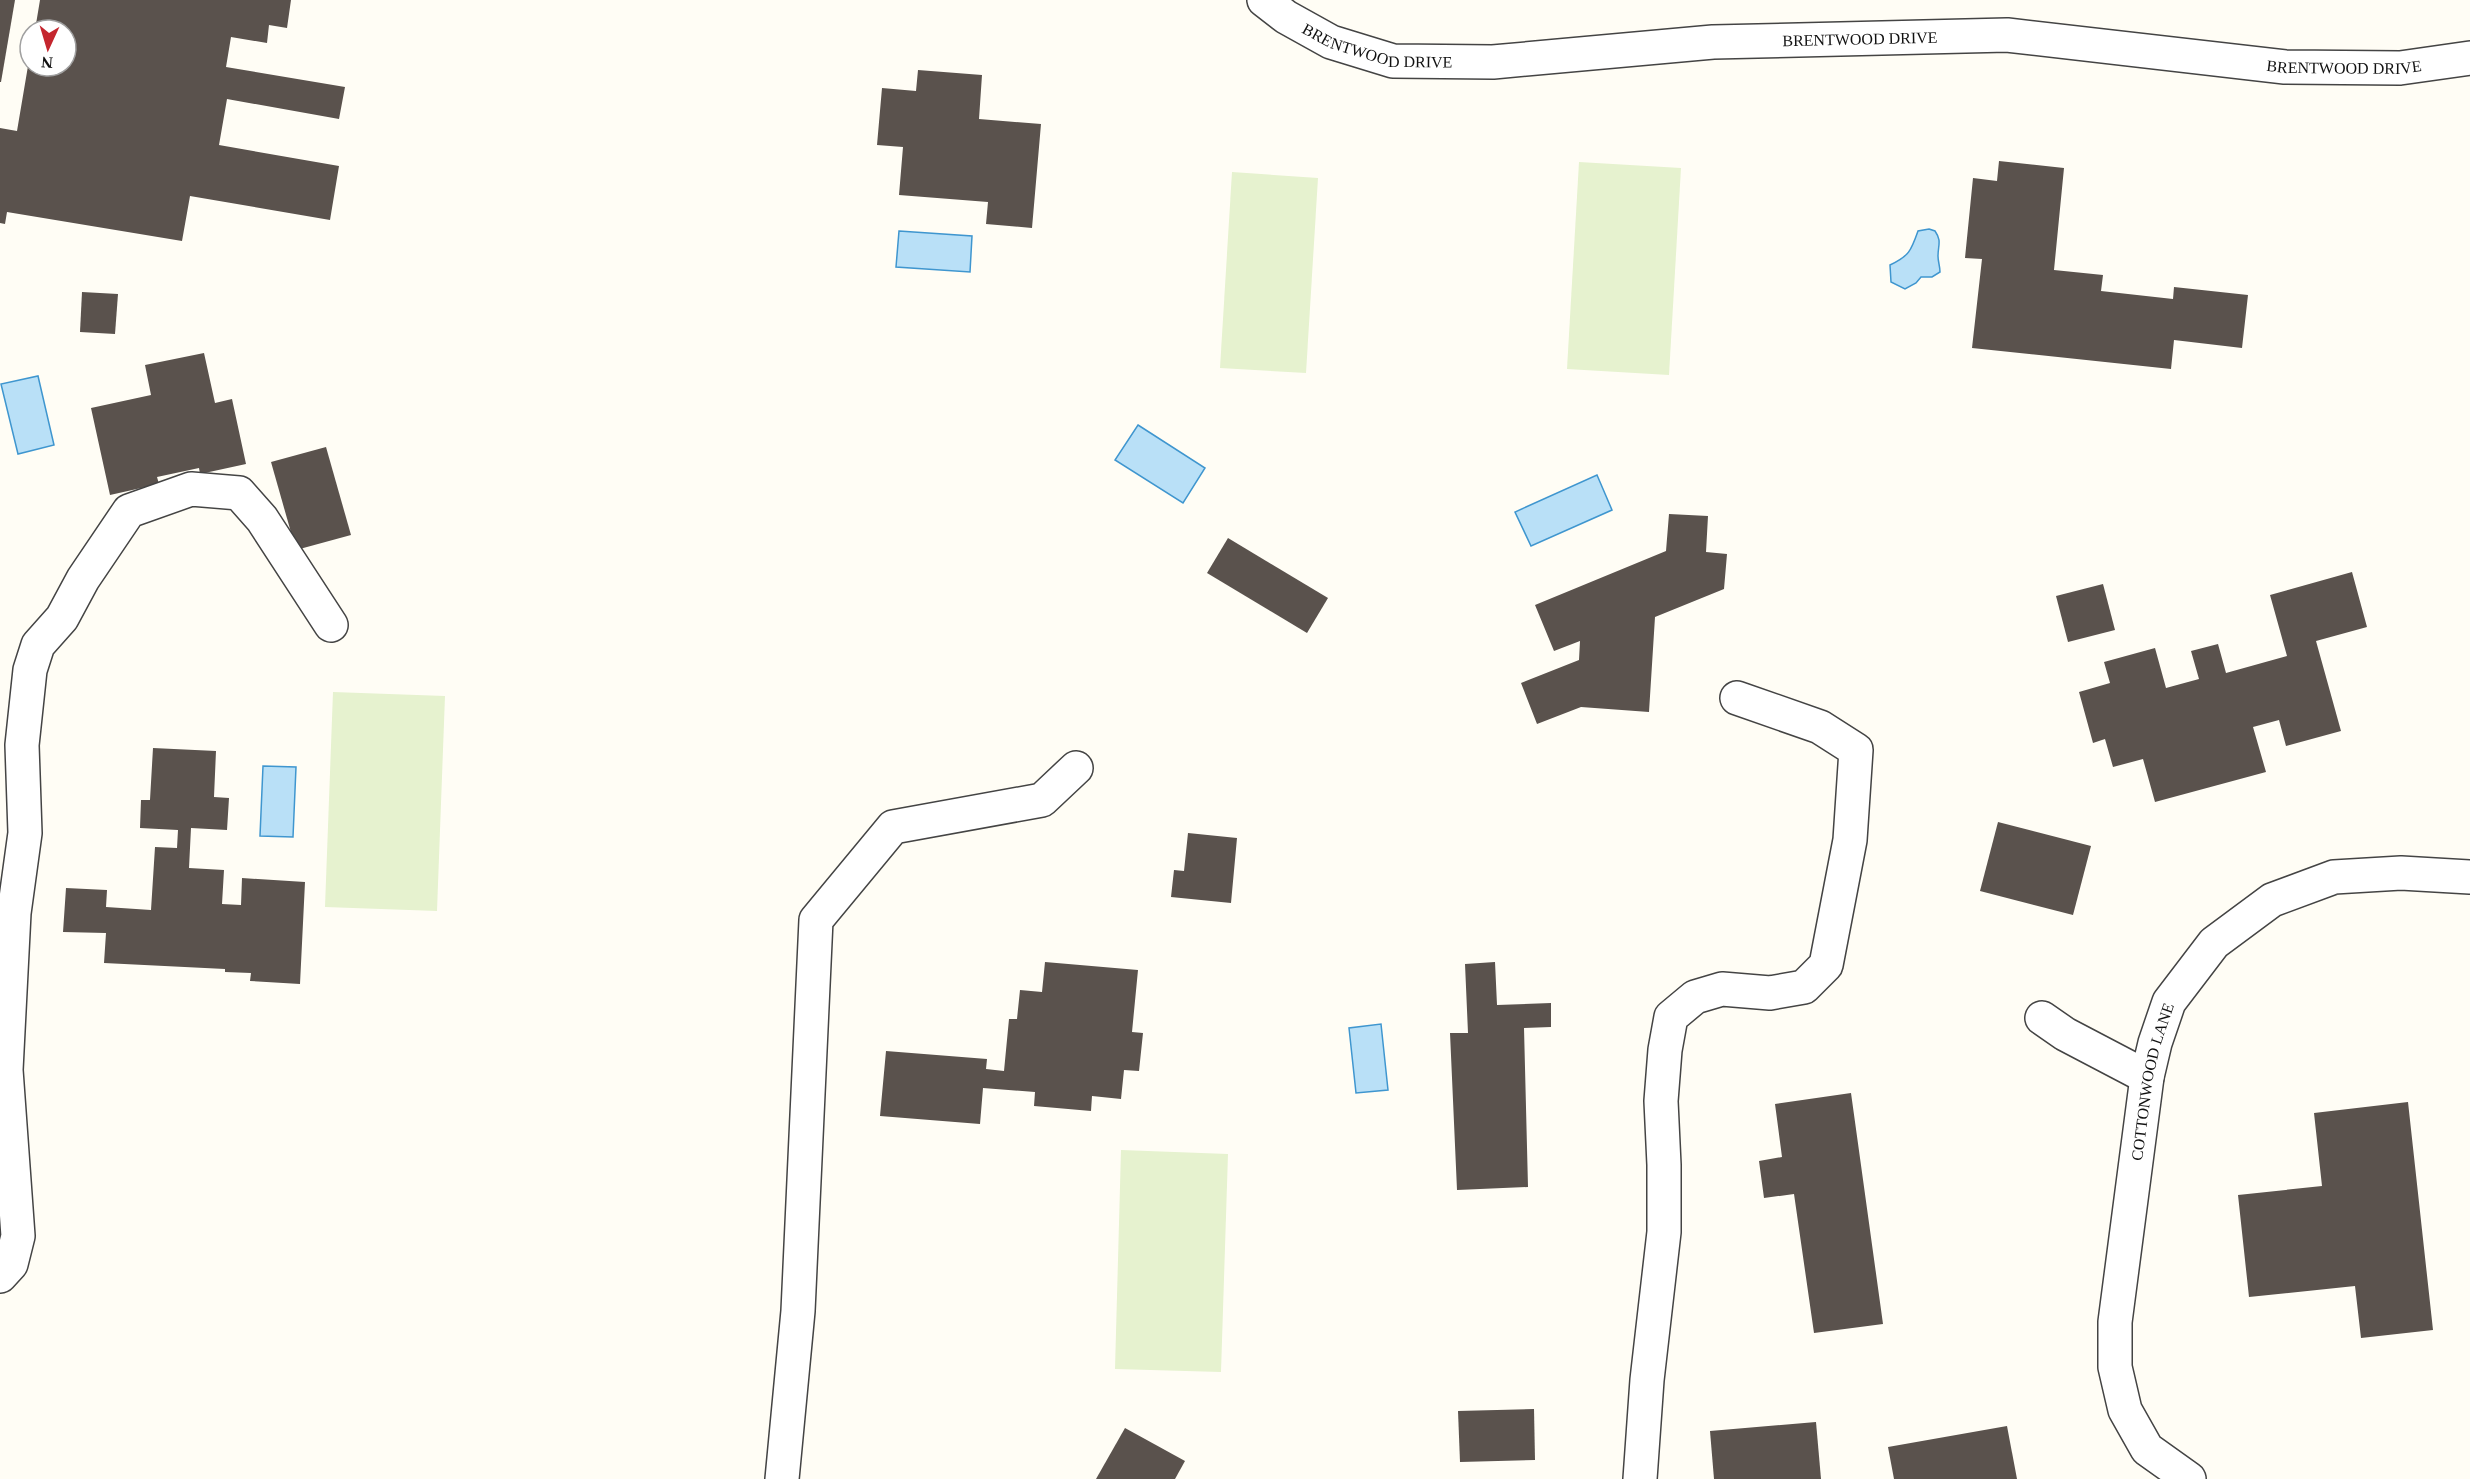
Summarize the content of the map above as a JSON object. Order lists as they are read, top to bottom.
{
  "streets": {
    "street": ["BRENTWOOD DRIVE", "COTTONWOOD LANE"]
  },
  "north": "bottom"
}
